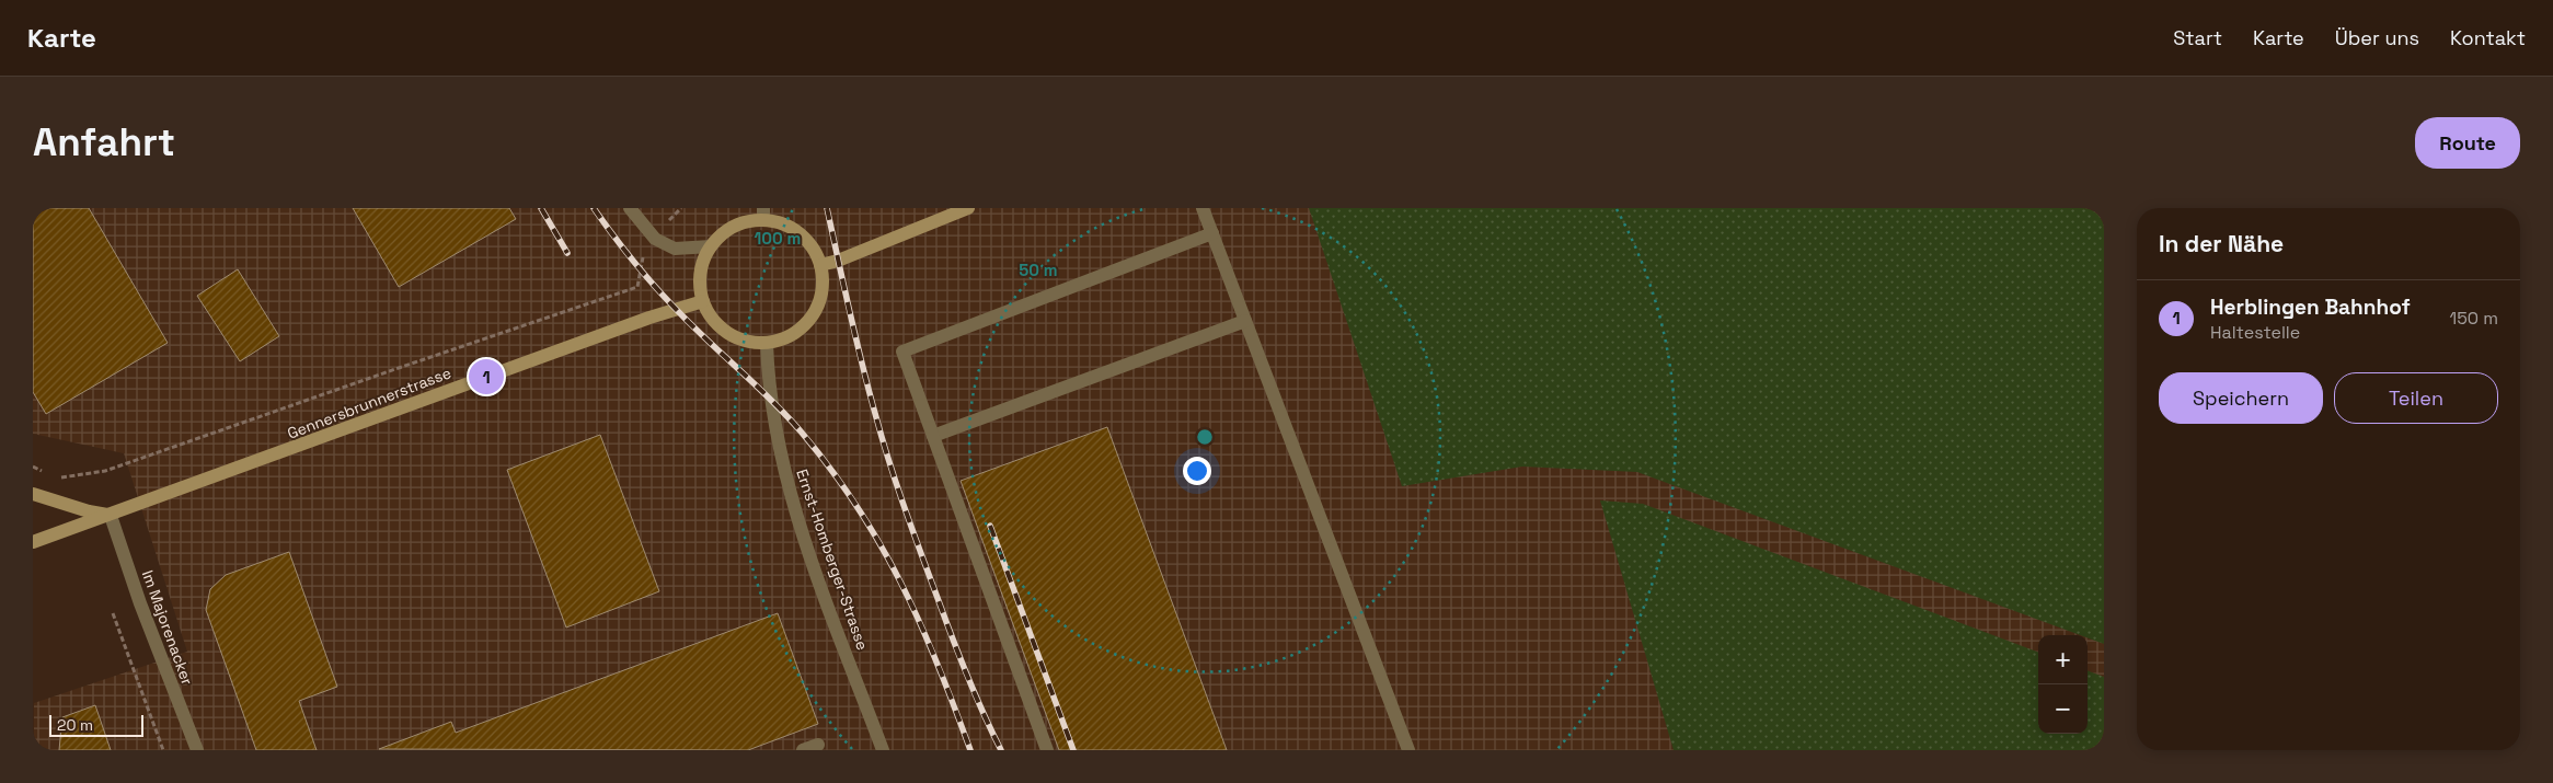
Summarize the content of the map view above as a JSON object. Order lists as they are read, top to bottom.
{
  "streets": {
    "street": ["Gennersbrunnerstrasse", "Ernst-Homberger-Strasse", "Im Majorenacker"]
  },
  "crossings": [
    ["Gennersbrunnerstrasse", "Ernst-Homberger-Strasse"],
    ["Gennersbrunnerstrasse", "Im Majorenacker"]
  ],
  "scale_bar": "20 m",
  "page": {
    "header": "Karte",
    "nav": [
      "Start",
      "Karte",
      "Über uns",
      "Kontakt"
    ],
    "buttons": [
      "Route",
      ["Speichern", "Teilen"]
    ],
    "title": "Anfahrt",
    "heading": "In der Nähe",
    "list": [
      {
        "mark": "1",
        "name": "Herblingen Bahnhof",
        "note": "Haltestelle",
        "value": "150 m"
      }
    ],
    "pins": "1",
    "map_buttons": ["+", "−"],
    "scale": "20 m"
  },
  "rings": ["100 m", "50 m"]
}
